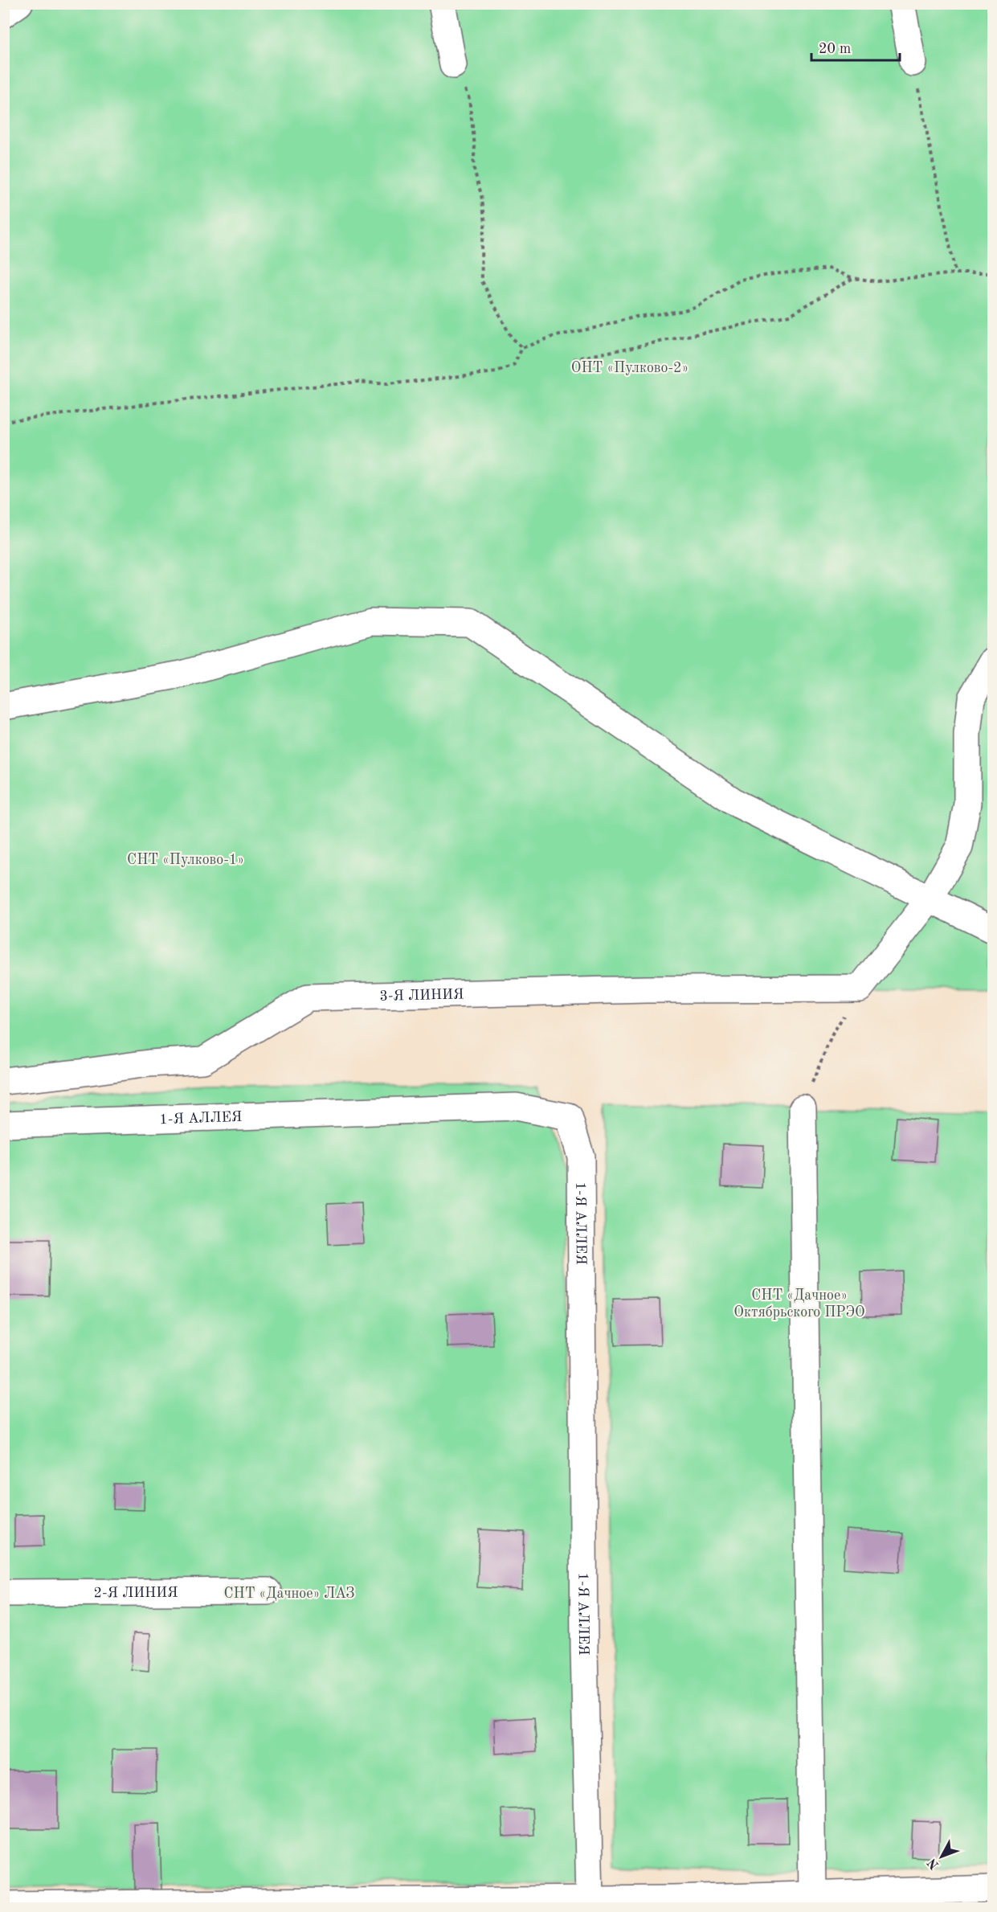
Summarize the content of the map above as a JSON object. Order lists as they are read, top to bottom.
{
  "streets": {
    "street": ["3-Я ЛИНИЯ", "1-Я АЛЛЕЯ", "2-Я ЛИНИЯ"]
  },
  "parks": [
    "ОНТ «Пулково-2»",
    "СНТ «Пулково-1»",
    "СНТ «Дачное» Октябрьского ПРЭО",
    "СНТ «Дачное» ЛАЗ"
  ],
  "scale_bar": "20 m",
  "north": "bottom left"
}
